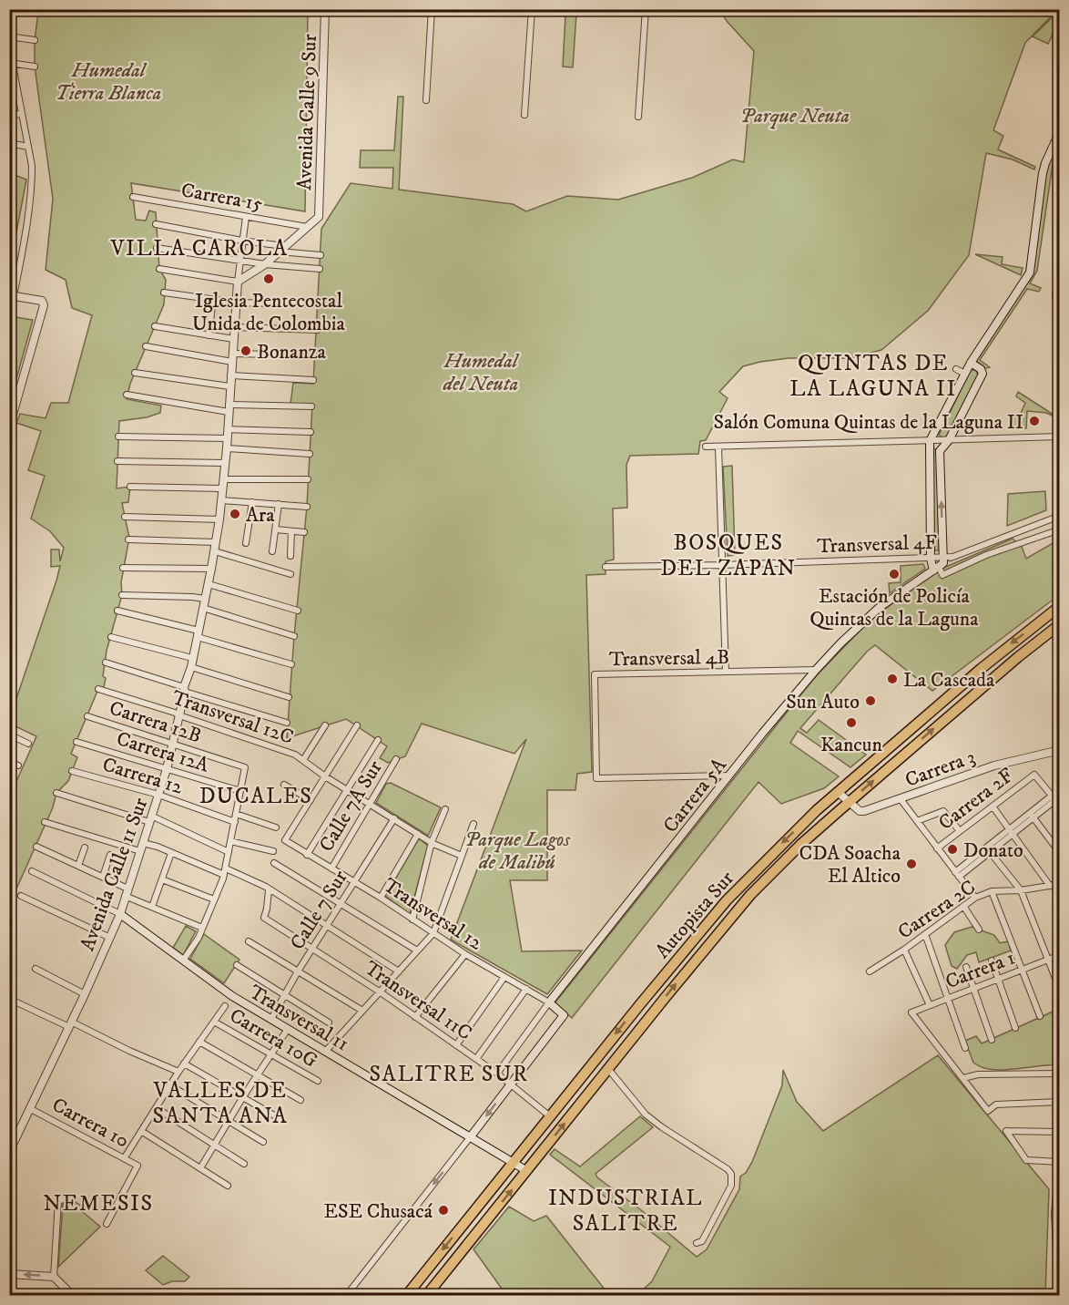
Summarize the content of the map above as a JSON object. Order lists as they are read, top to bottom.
{
  "streets": {
    "highway": ["Autopista Sur"],
    "main road": ["Carrera 5A", "Transversal 12", "Transversal 11"],
    "street": [
      "Avenida Calle 9 Sur",
      "Carrera 15",
      "Transversal 4F",
      "Transversal 4B",
      "Transversal 12C",
      "Carrera 12B",
      "Carrera 12A",
      "Carrera 3",
      "Carrera 12",
      "Carrera 2F",
      "Calle 7A Sur",
      "Avenida Calle 11 Sur",
      "Carrera 2C",
      "Calle 7 Sur",
      "Carrera 1",
      "Transversal 11C",
      "Carrera 10G",
      "Carrera 10"
    ]
  },
  "crossings": [
    ["Avenida Calle 9 Sur", "Carrera 15"],
    ["Transversal 4F", "Carrera 5A"],
    ["Transversal 4B", "Carrera 5A"],
    ["Transversal 12C", "Calle 7A Sur"],
    ["Transversal 12C", "Avenida Calle 11 Sur"],
    ["Transversal 12C", "Calle 7 Sur"],
    ["Carrera 12B", "Carrera 12A"],
    ["Carrera 12B", "Avenida Calle 11 Sur"],
    ["Carrera 12A", "Avenida Calle 11 Sur"],
    ["Carrera 3", "Autopista Sur"],
    ["Carrera 12", "Avenida Calle 11 Sur"],
    ["Carrera 5A", "Transversal 12"],
    ["Carrera 5A", "Transversal 11C"],
    ["Calle 7A Sur", "Transversal 12"],
    ["Avenida Calle 11 Sur", "Transversal 11"],
    ["Avenida Calle 11 Sur", "Carrera 10"],
    ["Calle 7 Sur", "Transversal 12"],
    ["Calle 7 Sur", "Transversal 11C"],
    ["Calle 7 Sur", "Transversal 11"],
    ["Transversal 12", "Transversal 11C"],
    ["Autopista Sur", "Transversal 11C"],
    ["Autopista Sur", "Transversal 11"]
  ],
  "districts": [
    "VILLA CAROLA",
    "QUINTAS DE LA LAGUNA II",
    "BOSQUES DEL ZAPAN",
    "DUCALES",
    "SALITRE SUR",
    "VALLES DE SANTA ANA",
    "INDUSTRIAL SALITRE",
    "NEMESIS"
  ],
  "parks": [
    "Humedal Tierra Blanca",
    "Parque Neuta",
    "Humedal del Neuta",
    "Parque Lagos de Malibú"
  ],
  "places": [
    "Iglesia Pentecostal Unida de Colombia",
    "Bonanza",
    "Salón Comuna Quintas de la Laguna II",
    "Ara",
    "Estación de Policía Quintas de la Laguna",
    "La Cascada",
    "Sun Auto",
    "Kancun",
    "Donato",
    "CDA Soacha El Altico",
    "ESE Chusacá"
  ]
}
